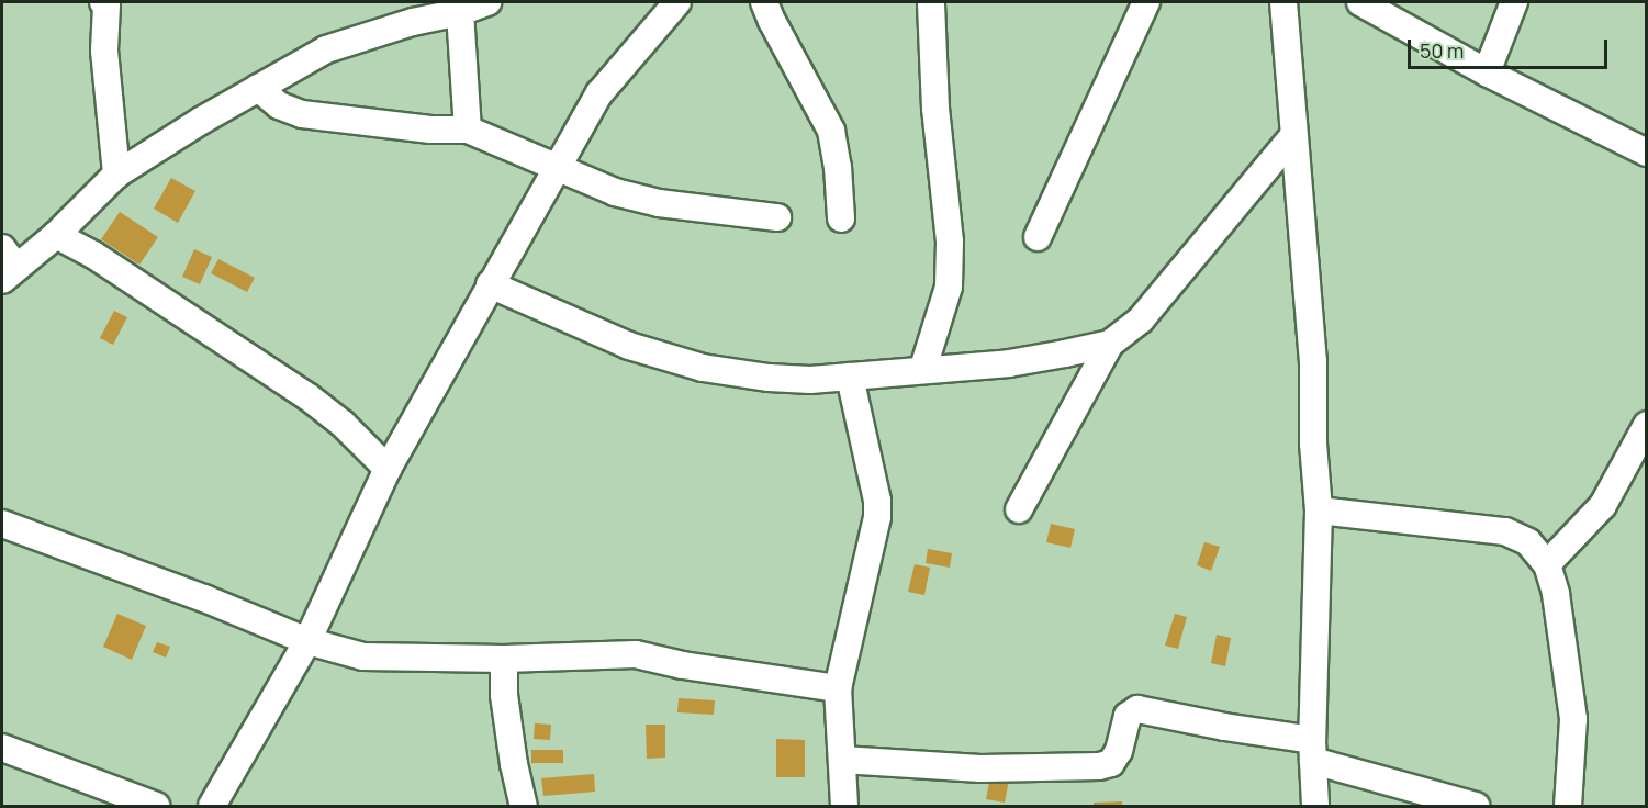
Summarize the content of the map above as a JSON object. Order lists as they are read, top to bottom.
{
  "scale_bar": "50 m"
}
